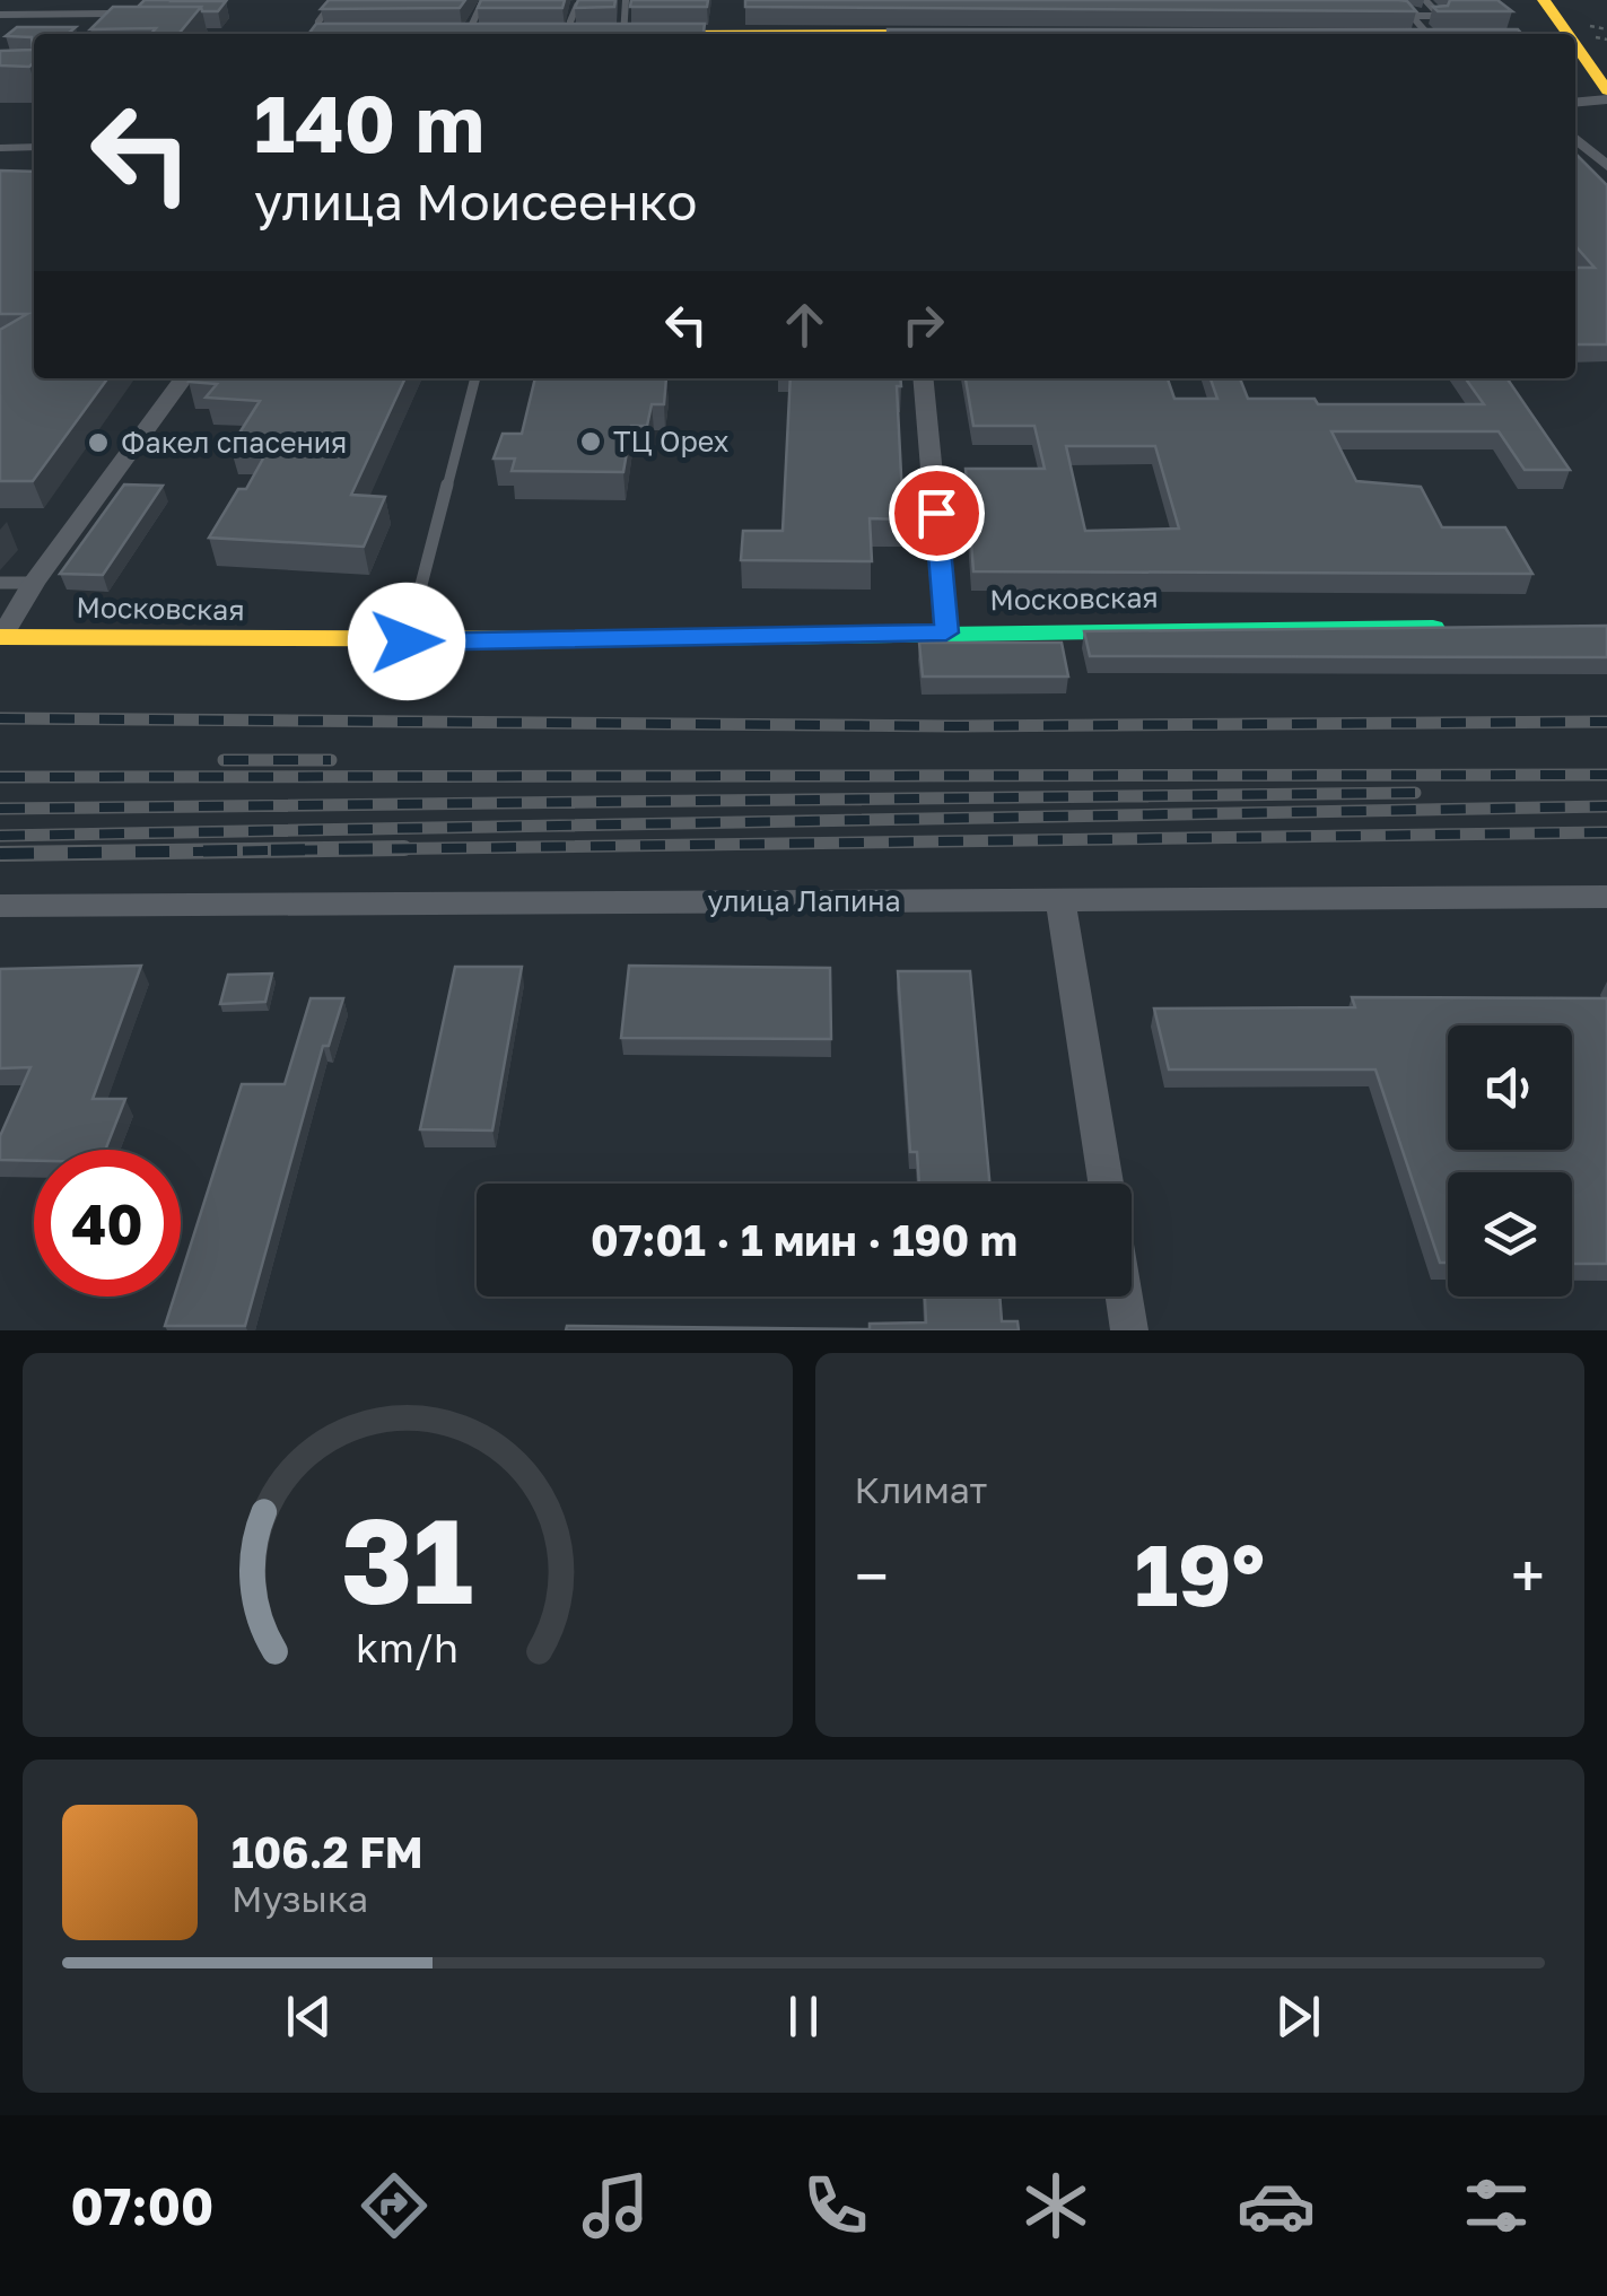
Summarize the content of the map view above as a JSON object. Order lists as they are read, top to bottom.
{
  "streets": {
    "main road": ["Московская"],
    "street": ["улица Лапина"]
  },
  "places": ["ТЦ Орех", "Факел спасения"],
  "page": {
    "turn": ["140 m", "улица Моисеенко"],
    "limit": "40",
    "trip": "07:01 · 1 мин · 190 m",
    "tile": "Климат",
    "heat": ["−", "19°", "+"],
    "song": ["106.2 FM", "Музыка"],
    "tabs": "07:00",
    "gauge": ["31", "km/h"]
  }
}
